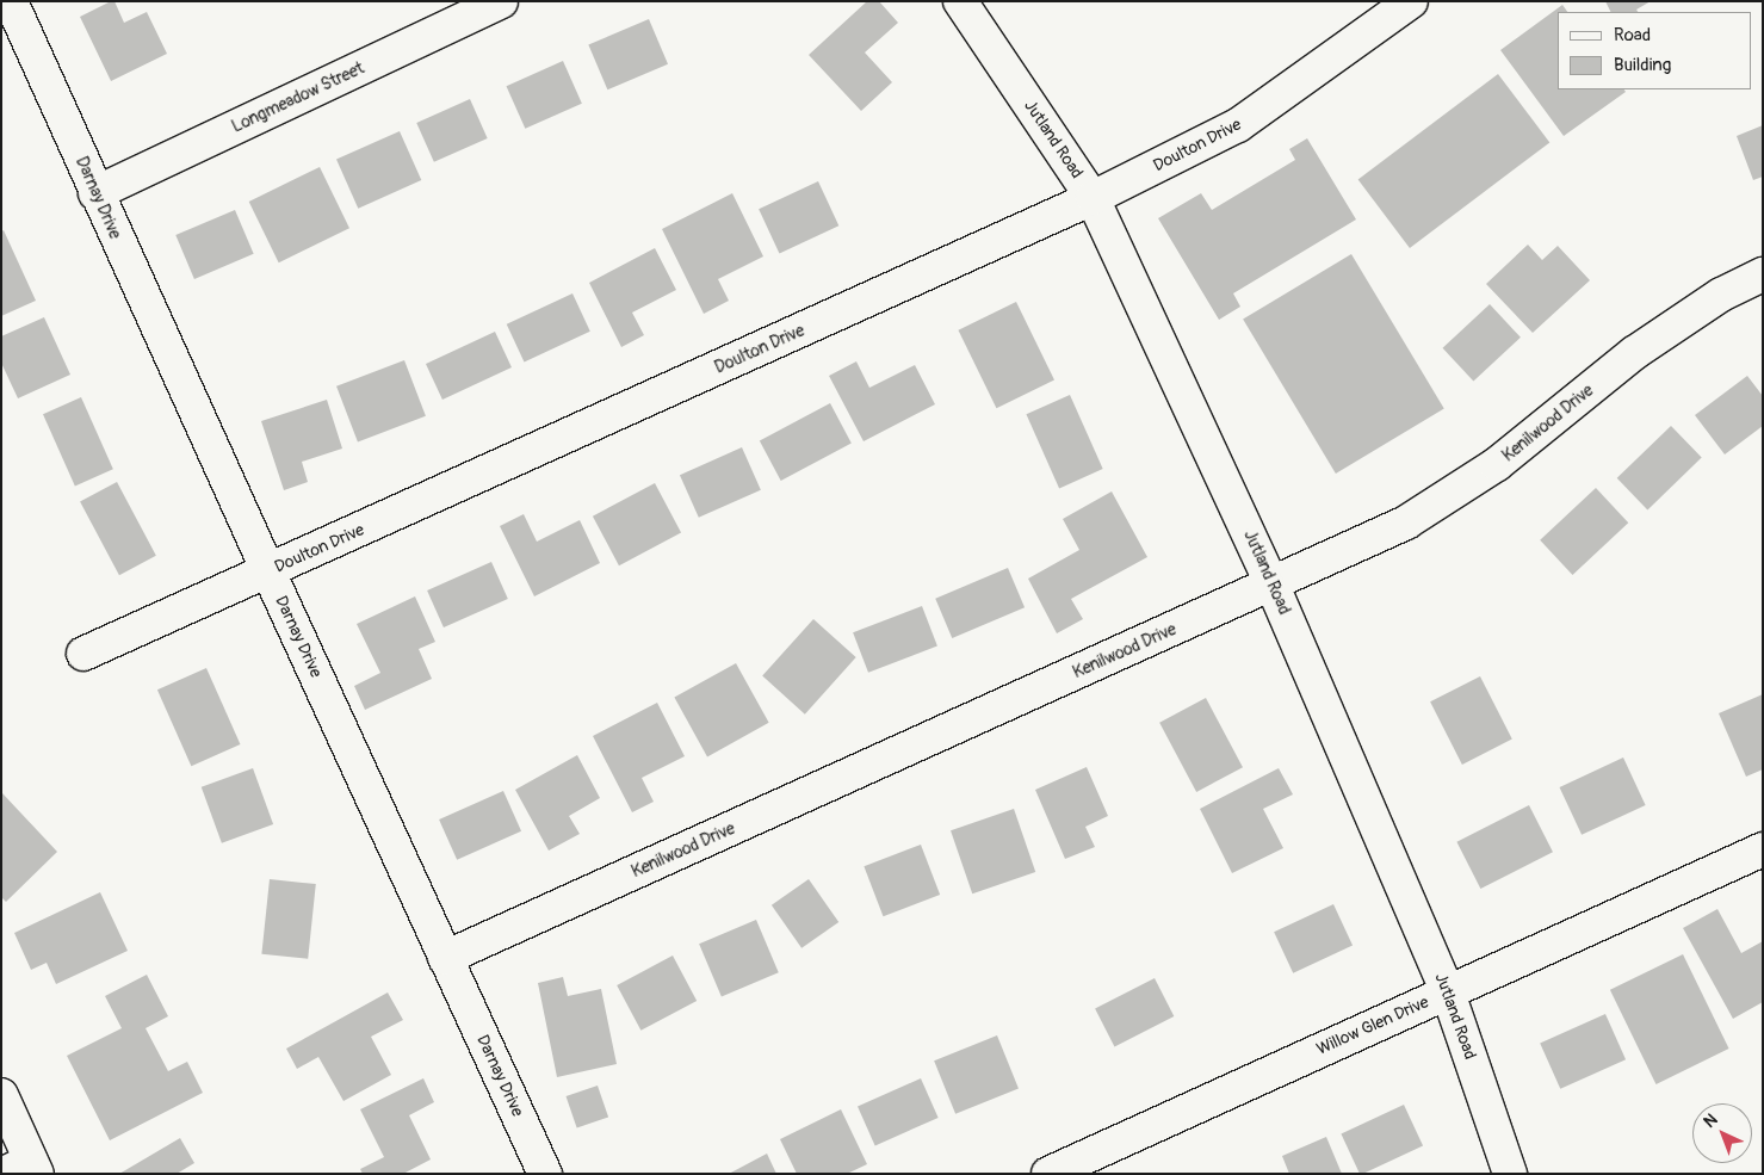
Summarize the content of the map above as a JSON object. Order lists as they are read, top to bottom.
{
  "streets": {
    "street": [
      "Longmeadow Street",
      "Jutland Road",
      "Doulton Drive",
      "Darnay Drive",
      "Kenilwood Drive",
      "Willow Glen Drive"
    ]
  },
  "crossings": [
    ["Longmeadow Street", "Darnay Drive"],
    ["Jutland Road", "Doulton Drive"],
    ["Jutland Road", "Kenilwood Drive"],
    ["Jutland Road", "Willow Glen Drive"],
    ["Doulton Drive", "Darnay Drive"],
    ["Darnay Drive", "Kenilwood Drive"]
  ],
  "legend": ["Road", "Building"],
  "north": "top left"
}
